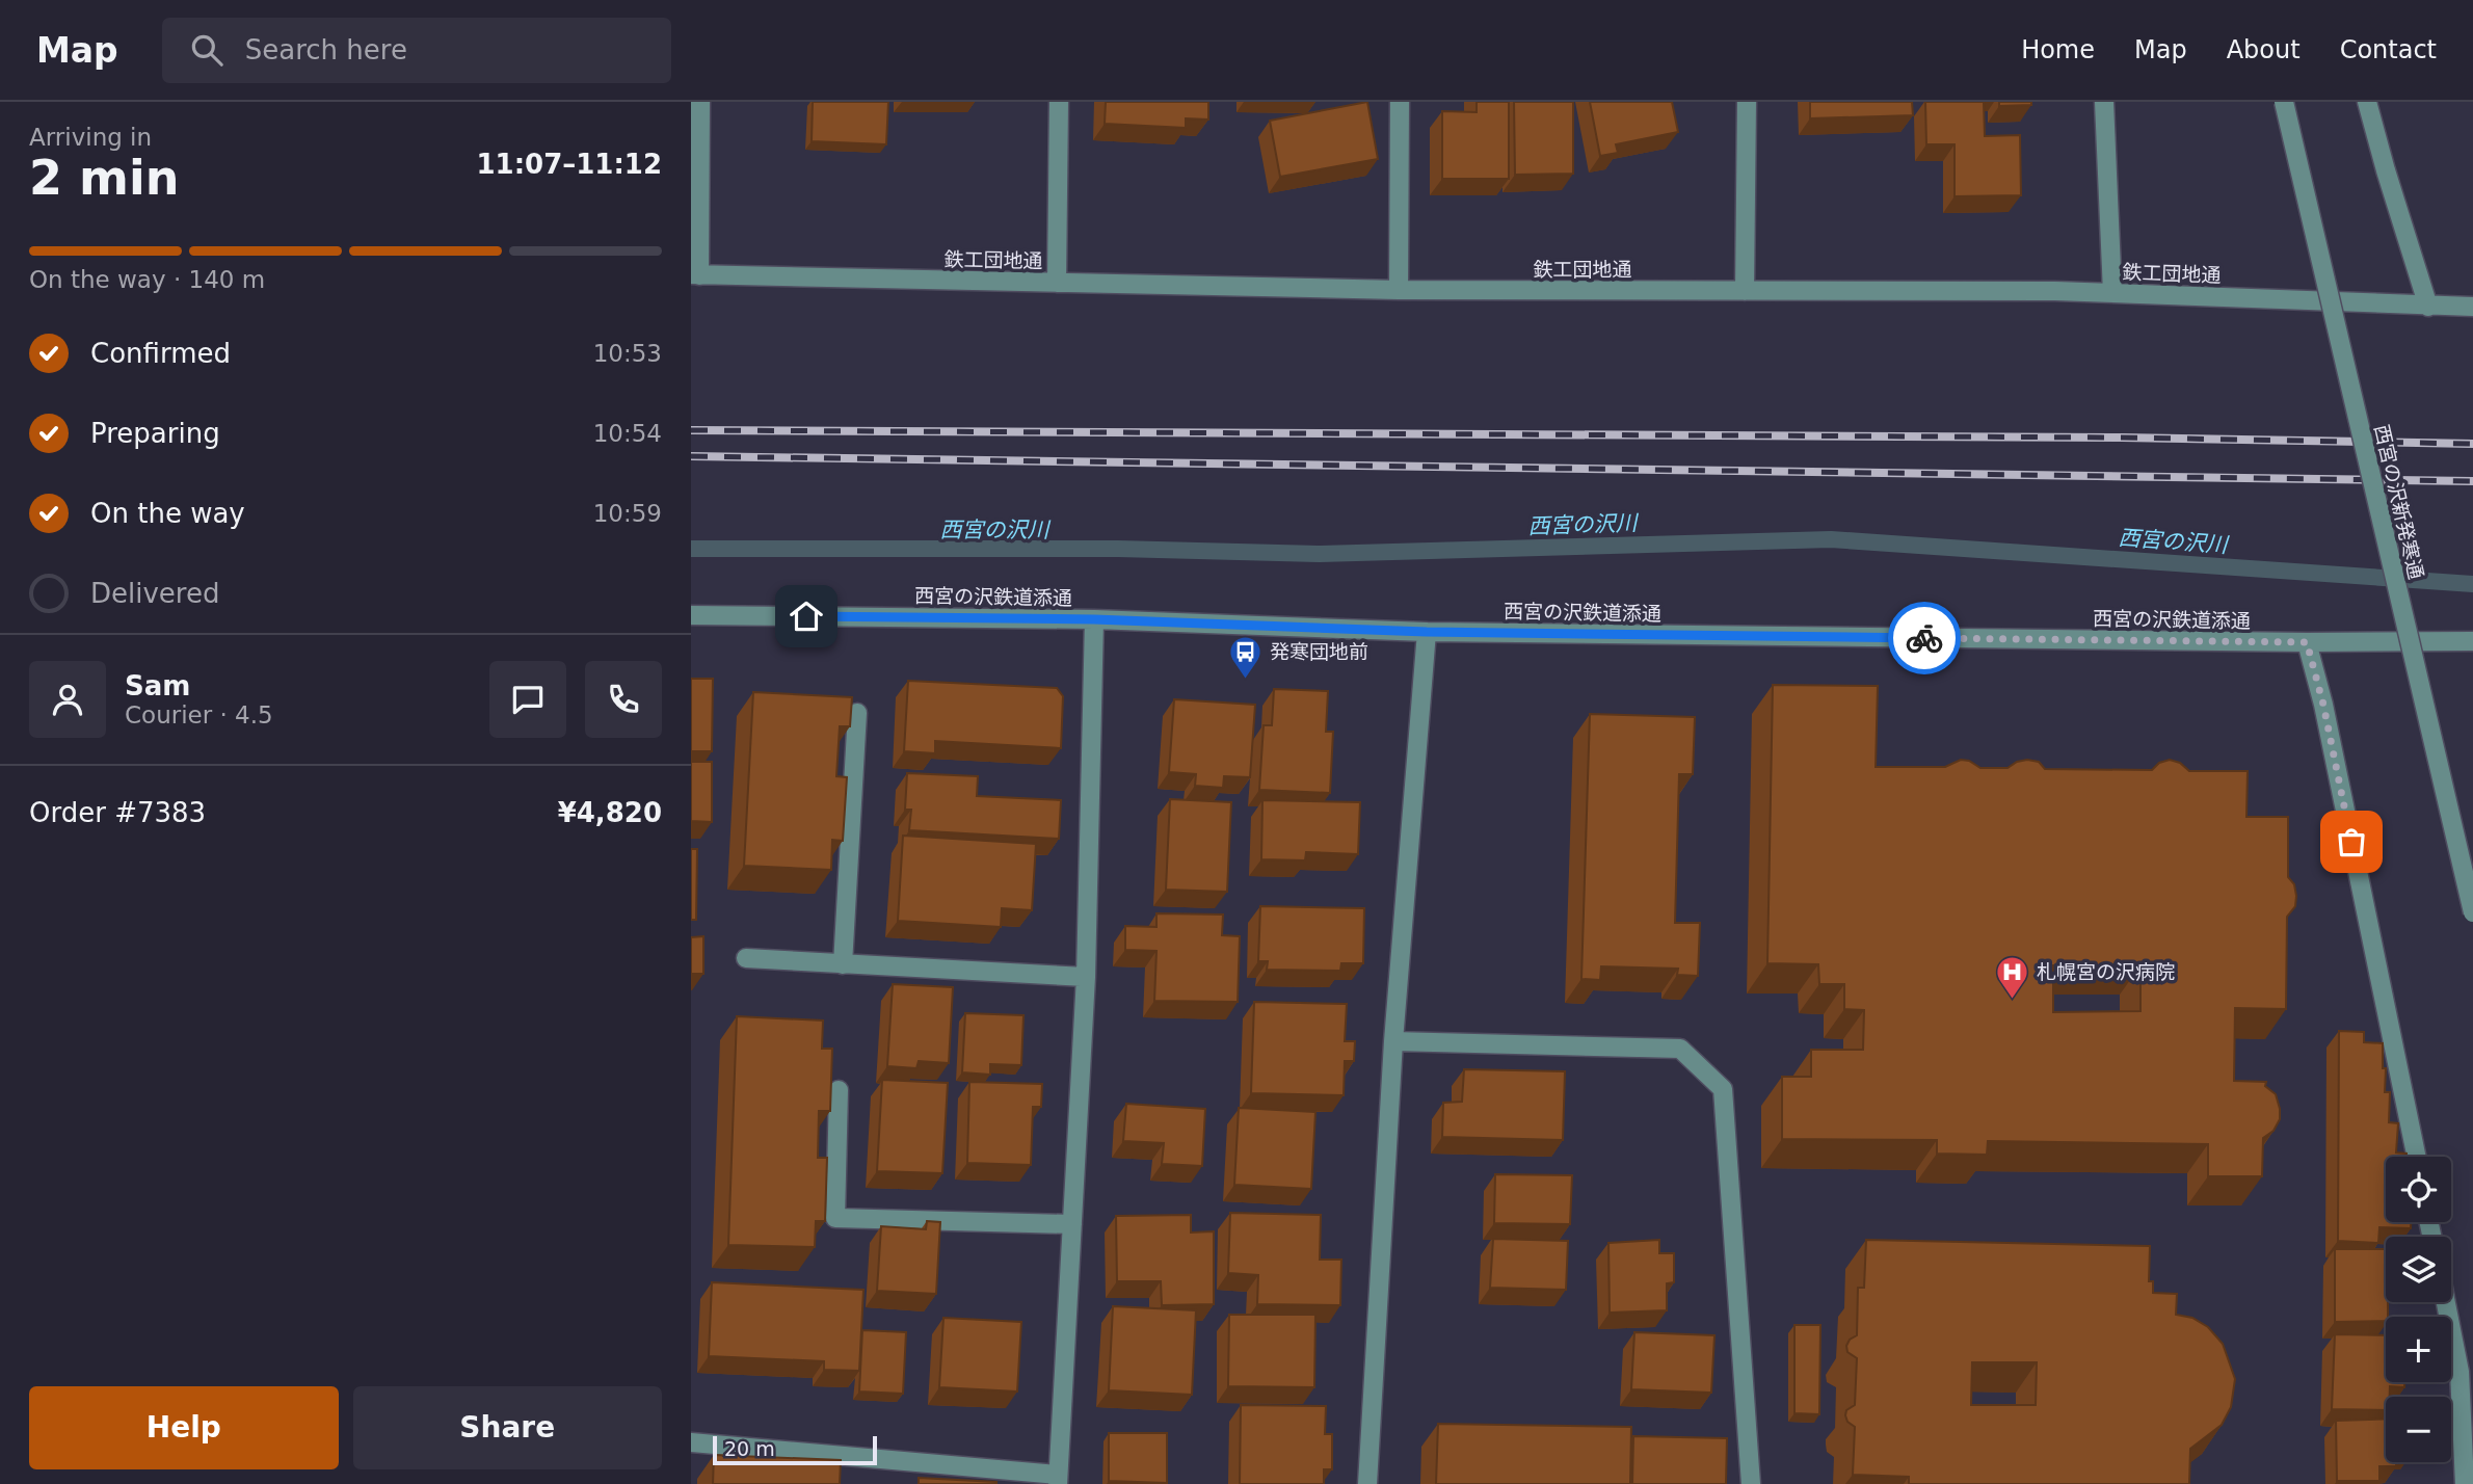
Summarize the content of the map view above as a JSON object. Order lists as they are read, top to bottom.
{
  "streets": {
    "street": ["鉄工団地通", "西宮の沢新発寒通", "西宮の沢鉄道添通"]
  },
  "water": ["西宮の沢川"],
  "places": {
    "bus stop": ["発寒団地前"],
    "hospital": ["札幌宮の沢病院"]
  },
  "scale_bar": "20 m",
  "page": {
    "header": "Map",
    "search": "Search here",
    "nav": [
      "Home",
      "Map",
      "About",
      "Contact"
    ],
    "heading": ["2 min", "Arriving in", "11:07–11:12"],
    "panel": [
      "Sam",
      "Courier · 4.5",
      "Order #7383",
      "¥4,820"
    ],
    "bar": "On the way · 140 m",
    "list": [
      ["Confirmed", "10:53"],
      ["Preparing", "10:54"],
      ["On the way", "10:59"],
      "Delivered"
    ],
    "map_buttons": ["+", "−"],
    "buttons": ["Help", "Share"],
    "scale": "20 m"
  }
}
